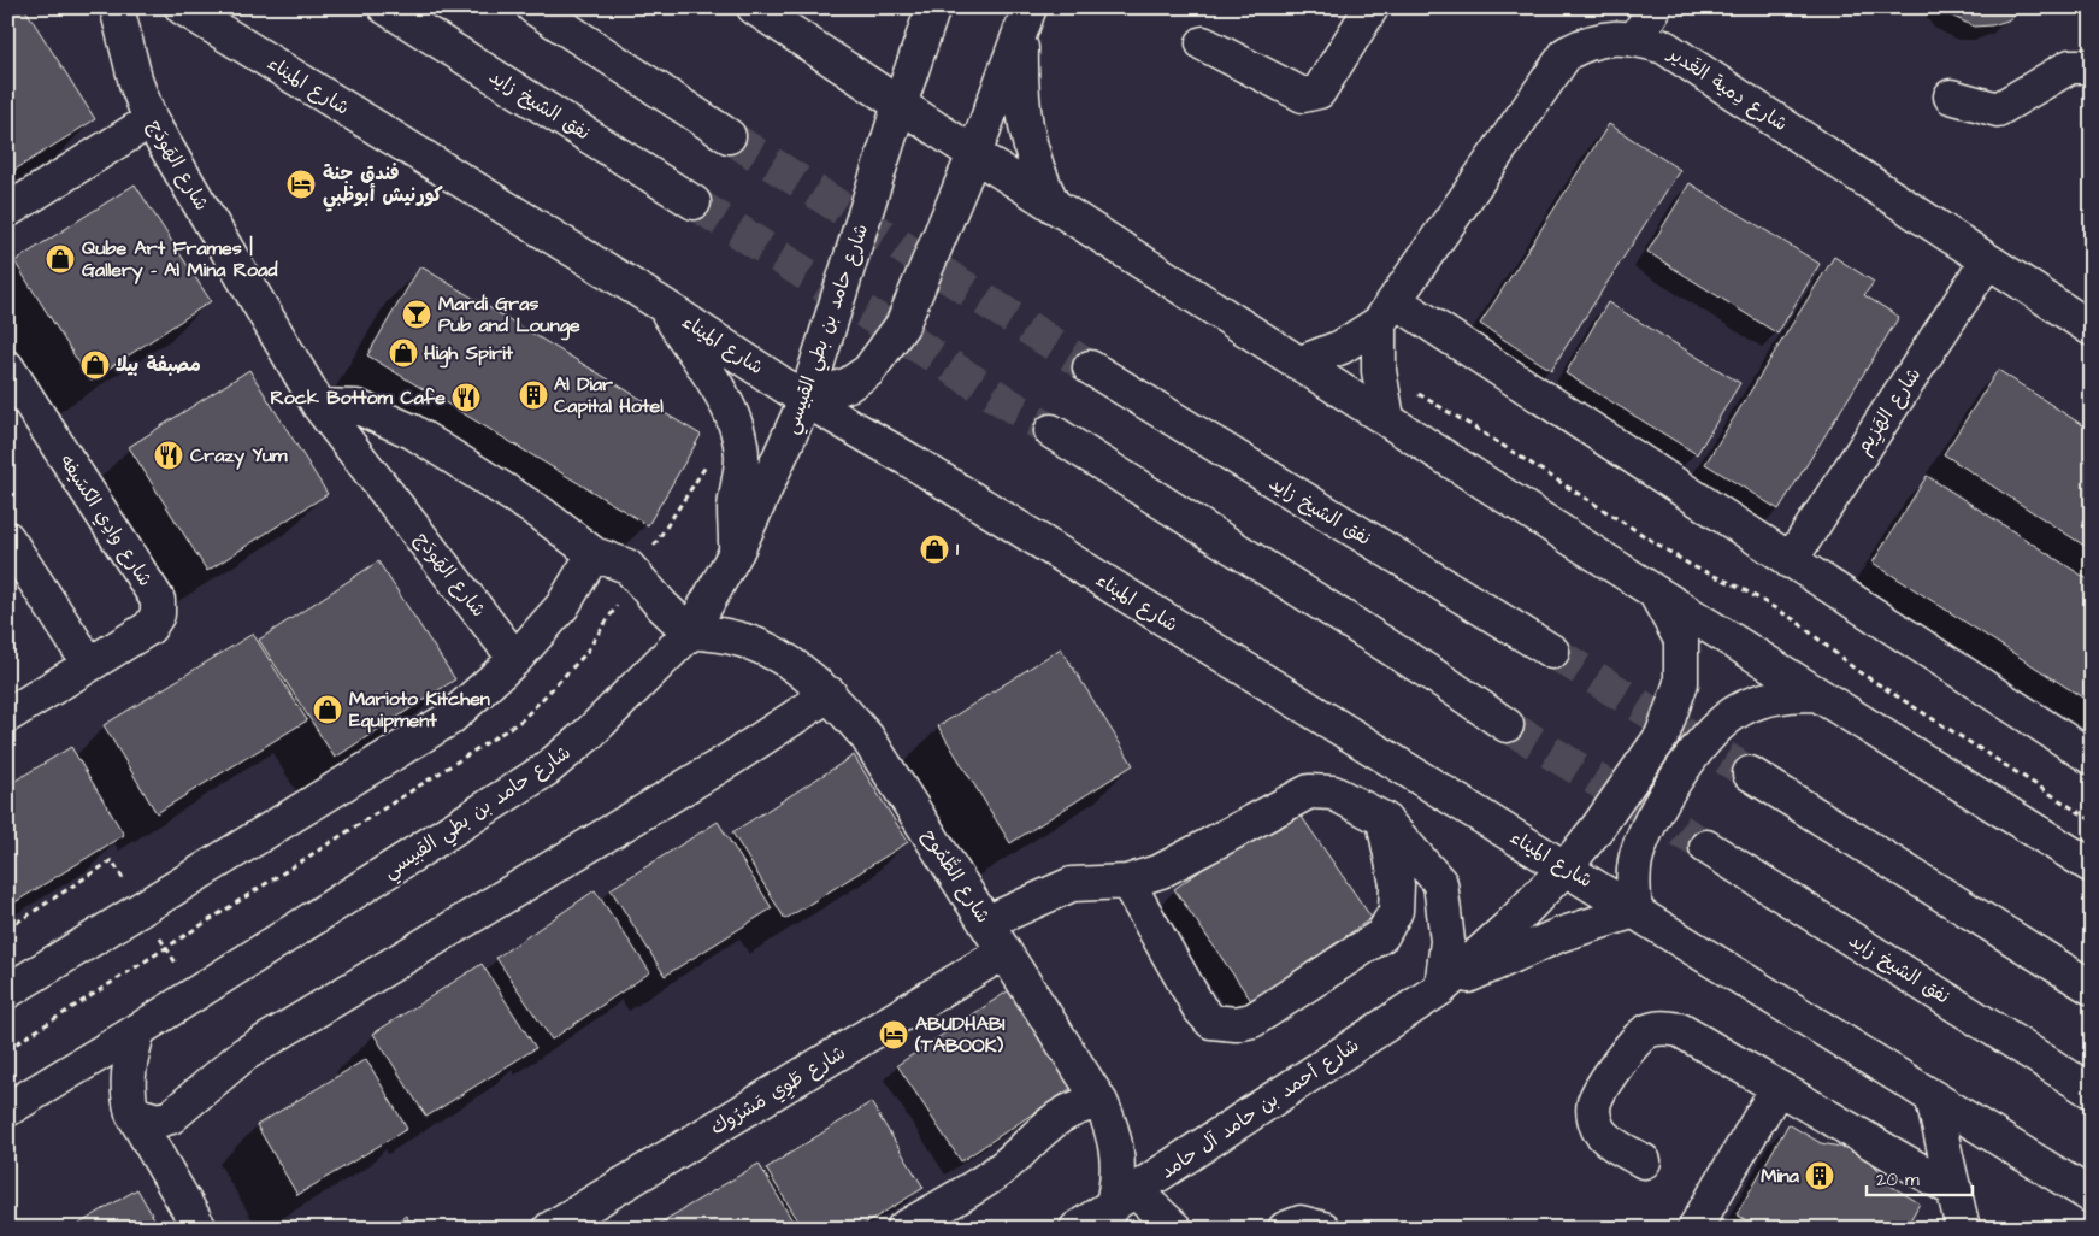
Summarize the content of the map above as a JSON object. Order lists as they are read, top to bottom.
{
  "streets": {
    "main road": [
      "شارع الميناء",
      "شارع دِمية الغَدير",
      "نفق الشيخ زايد",
      "شارع الهَودَج",
      "شارع حامد بن بطي القبيسي",
      "شارع الهَزِيم",
      "شارع وادِي الكسَيفه",
      "شارع الطُّمُوح",
      "شارع طَوِي مَشرُوك",
      "شارع أحمد بن حامد آل حامد"
    ]
  },
  "crossings": [
    ["شارع الميناء", "شارع حامد بن بطي القبيسي"],
    ["شارع الميناء", "شارع أحمد بن حامد آل حامد"],
    ["شارع دِمية الغَدير", "شارع الهَزِيم"],
    ["شارع حامد بن بطي القبيسي", "شارع الطُّمُوح"],
    ["شارع الطُّمُوح", "شارع طَوِي مَشرُوك"],
    ["شارع الطُّمُوح", "شارع أحمد بن حامد آل حامد"]
  ],
  "places": {
    "hotel": ["فندق جنة كورنيش أبوظبي", "ABUDHABI (TABOOK)"],
    "shop": [
      "Qube Art Frames | Gallery - Al Mina Road",
      "High Spirit",
      "مصبفة بيلا",
      "1",
      "Marioto Kitchen Equipment"
    ],
    "bar": ["Mardi Gras Pub and Lounge"],
    "building": ["Al Diar Capital Hotel", "Mina"],
    "restaurant": ["Rock Bottom Cafe", "Crazy Yum"]
  },
  "scale_bar": "20 m"
}
